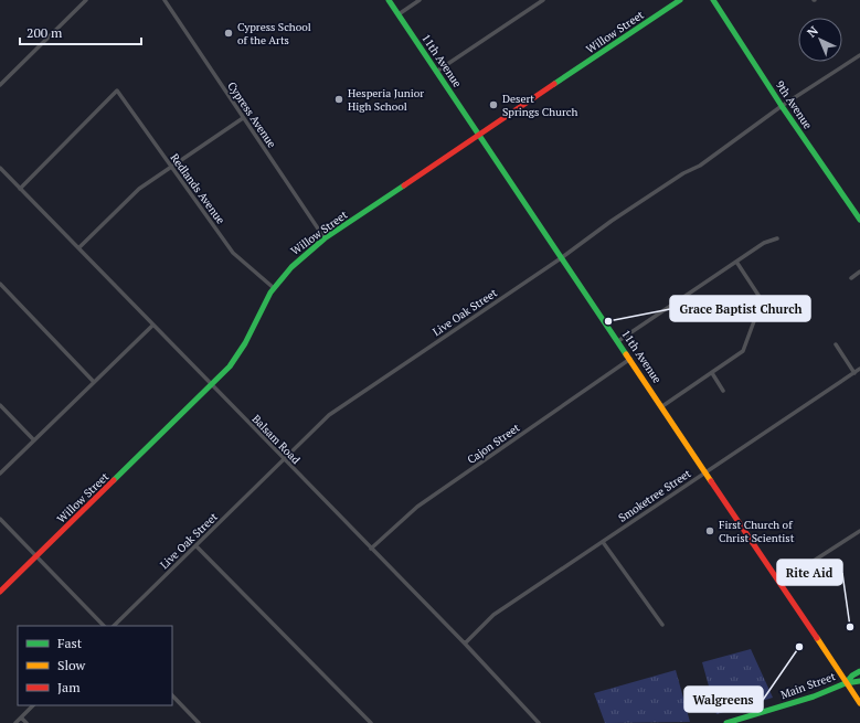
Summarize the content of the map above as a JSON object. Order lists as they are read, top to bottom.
{
  "streets": {
    "street": [
      "Willow Street",
      "11th Avenue",
      "9th Avenue",
      "Cypress Avenue",
      "Redlands Avenue",
      "Live Oak Street",
      "Balsam Road",
      "Cajon Street",
      "Smoketree Street",
      "Main Street"
    ]
  },
  "crossings": [
    ["Willow Street", "11th Avenue"],
    ["Willow Street", "Cypress Avenue"],
    ["Willow Street", "Redlands Avenue"],
    ["Willow Street", "Balsam Road"],
    ["11th Avenue", "Live Oak Street"],
    ["11th Avenue", "Cajon Street"],
    ["11th Avenue", "Smoketree Street"],
    ["11th Avenue", "Main Street"],
    ["9th Avenue", "Live Oak Street"],
    ["Redlands Avenue", "Balsam Road"],
    ["Live Oak Street", "Balsam Road"],
    ["Balsam Road", "Cajon Street"],
    ["Balsam Road", "Smoketree Street"]
  ],
  "places": [
    "Cypress School of the Arts",
    "Hesperia Junior High School",
    "Desert Springs Church",
    "Grace Baptist Church",
    "First Church of Christ Scientist",
    "Rite Aid",
    "Walgreens"
  ],
  "legend": ["Fast", "Slow", "Jam"],
  "scale_bar": "200 m",
  "north": "top left"
}
